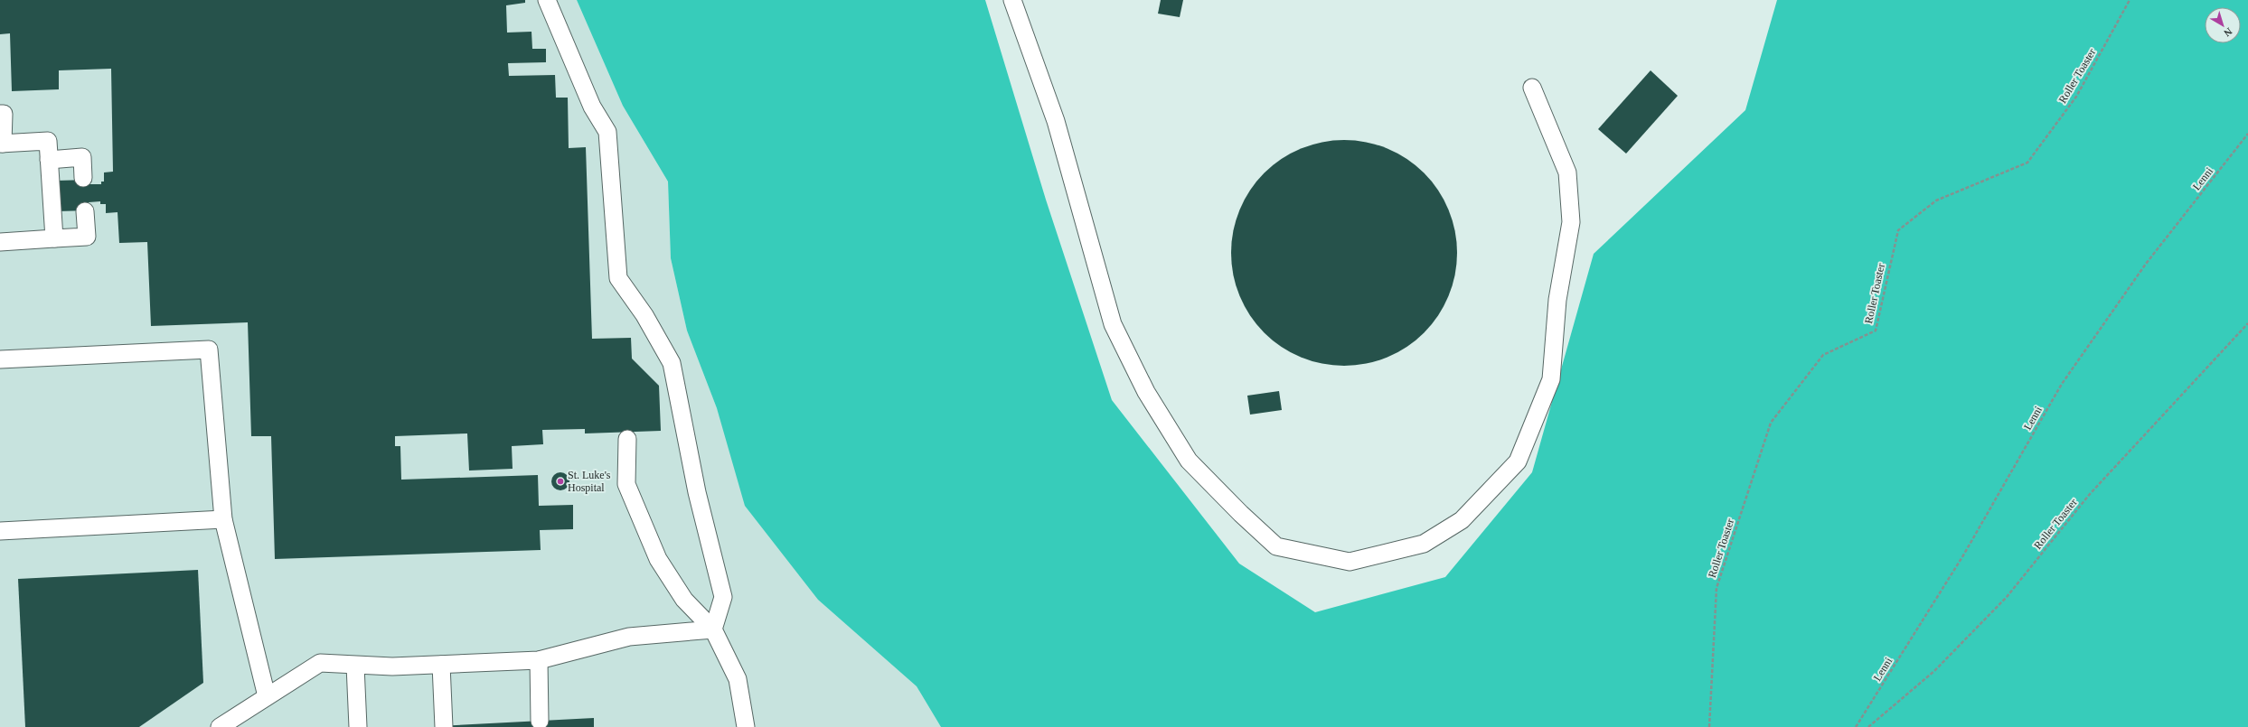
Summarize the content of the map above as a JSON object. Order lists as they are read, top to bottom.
{
  "streets": {
    "path": ["Roller Toaster", "Lenni"]
  },
  "places": ["St. Luke's Hospital"],
  "north": "bottom right"
}
